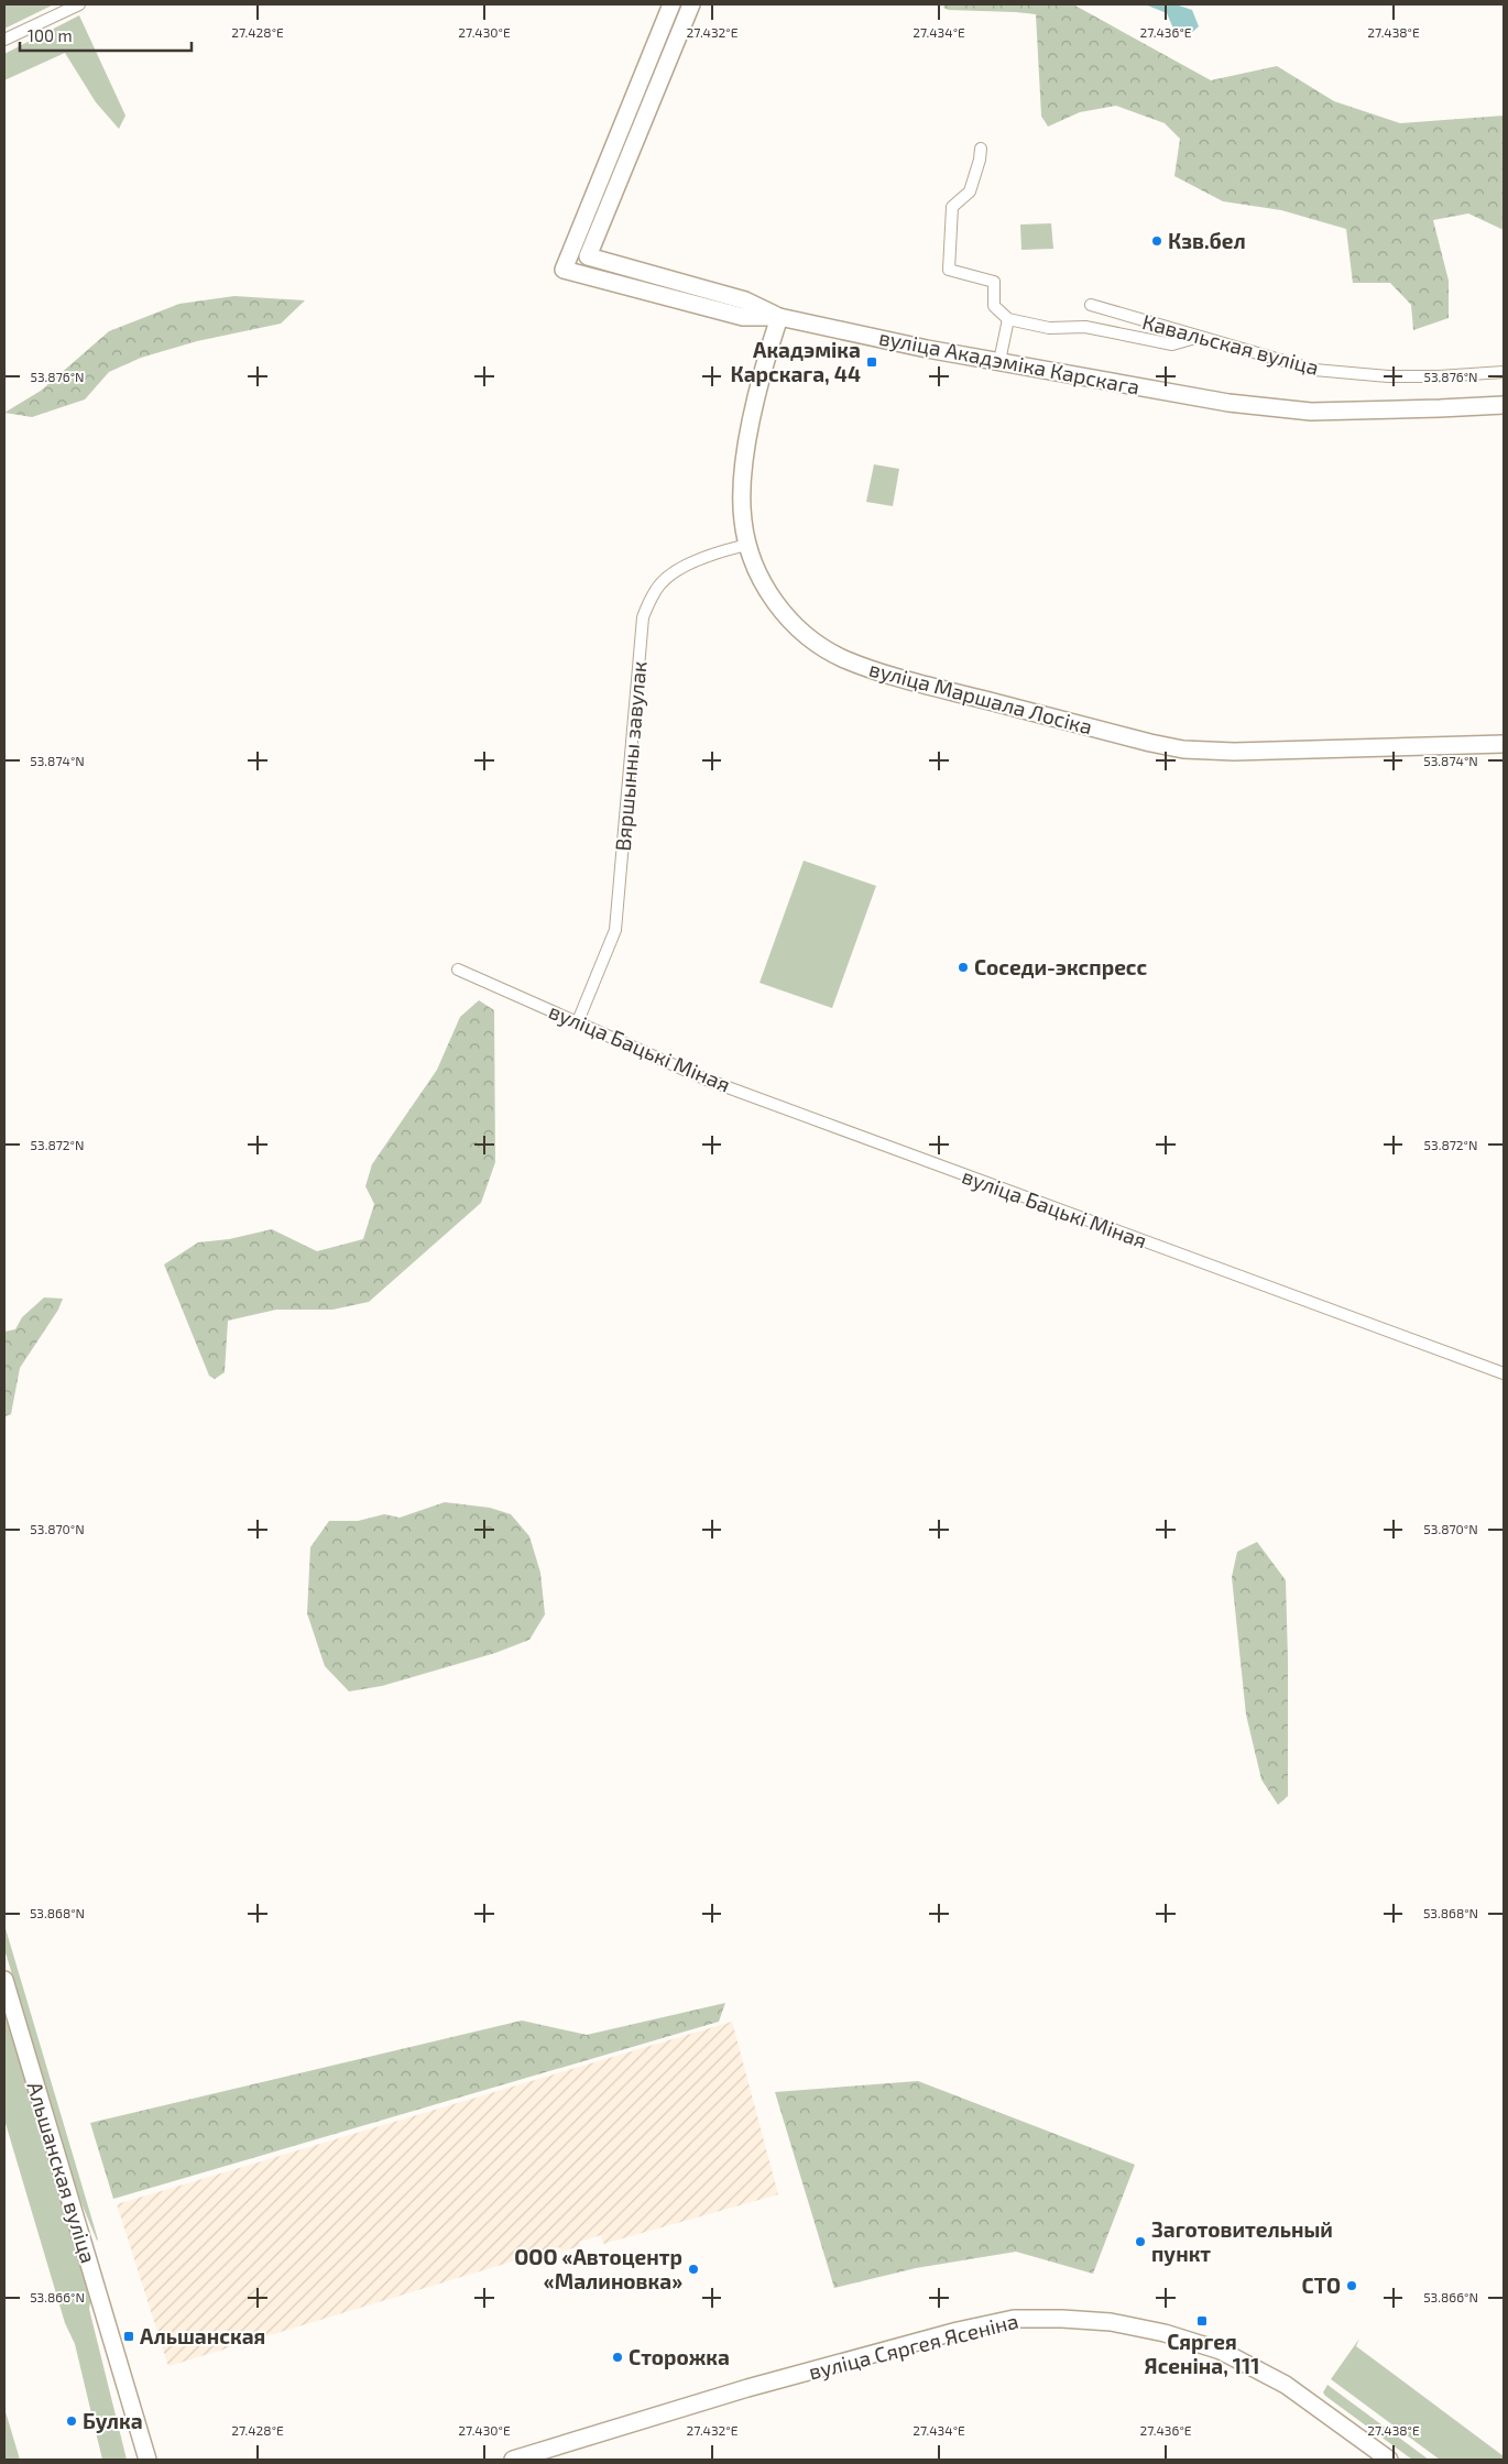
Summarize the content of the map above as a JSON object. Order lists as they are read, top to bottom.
{
  "streets": {
    "main road": [
      "вуліца Акадэміка Карскага",
      "вуліца Маршала Лосіка",
      "Альшанская вуліца",
      "вуліца Сяргея Ясеніна"
    ],
    "street": ["Кавальская вуліца", "Вяршынны завулак", "вуліца Бацькі Міная"]
  },
  "crossings": [
    ["вуліца Акадэміка Карскага", "вуліца Маршала Лосіка"],
    ["вуліца Маршала Лосіка", "Вяршынны завулак"],
    ["Вяршынны завулак", "вуліца Бацькі Міная"]
  ],
  "places": {
    "other": [
      "Кзв.бел",
      "Соседи-экспресс",
      "Заготовительный пункт",
      "ООО «Автоцентр «Малиновка»",
      "СТО",
      "Сторожка",
      "Булка"
    ],
    "transit": ["Акадэміка Карскага, 44", "Сяргея Ясеніна, 111", "Альшанская"]
  },
  "scale_bar": "100 m",
  "coordinates": [
    "27.428°E",
    "27.430°E",
    "27.432°E",
    "27.434°E",
    "27.436°E",
    "27.438°E",
    "53.876°N",
    "53.874°N",
    "53.872°N",
    "53.870°N",
    "53.868°N",
    "53.866°N"
  ]
}
